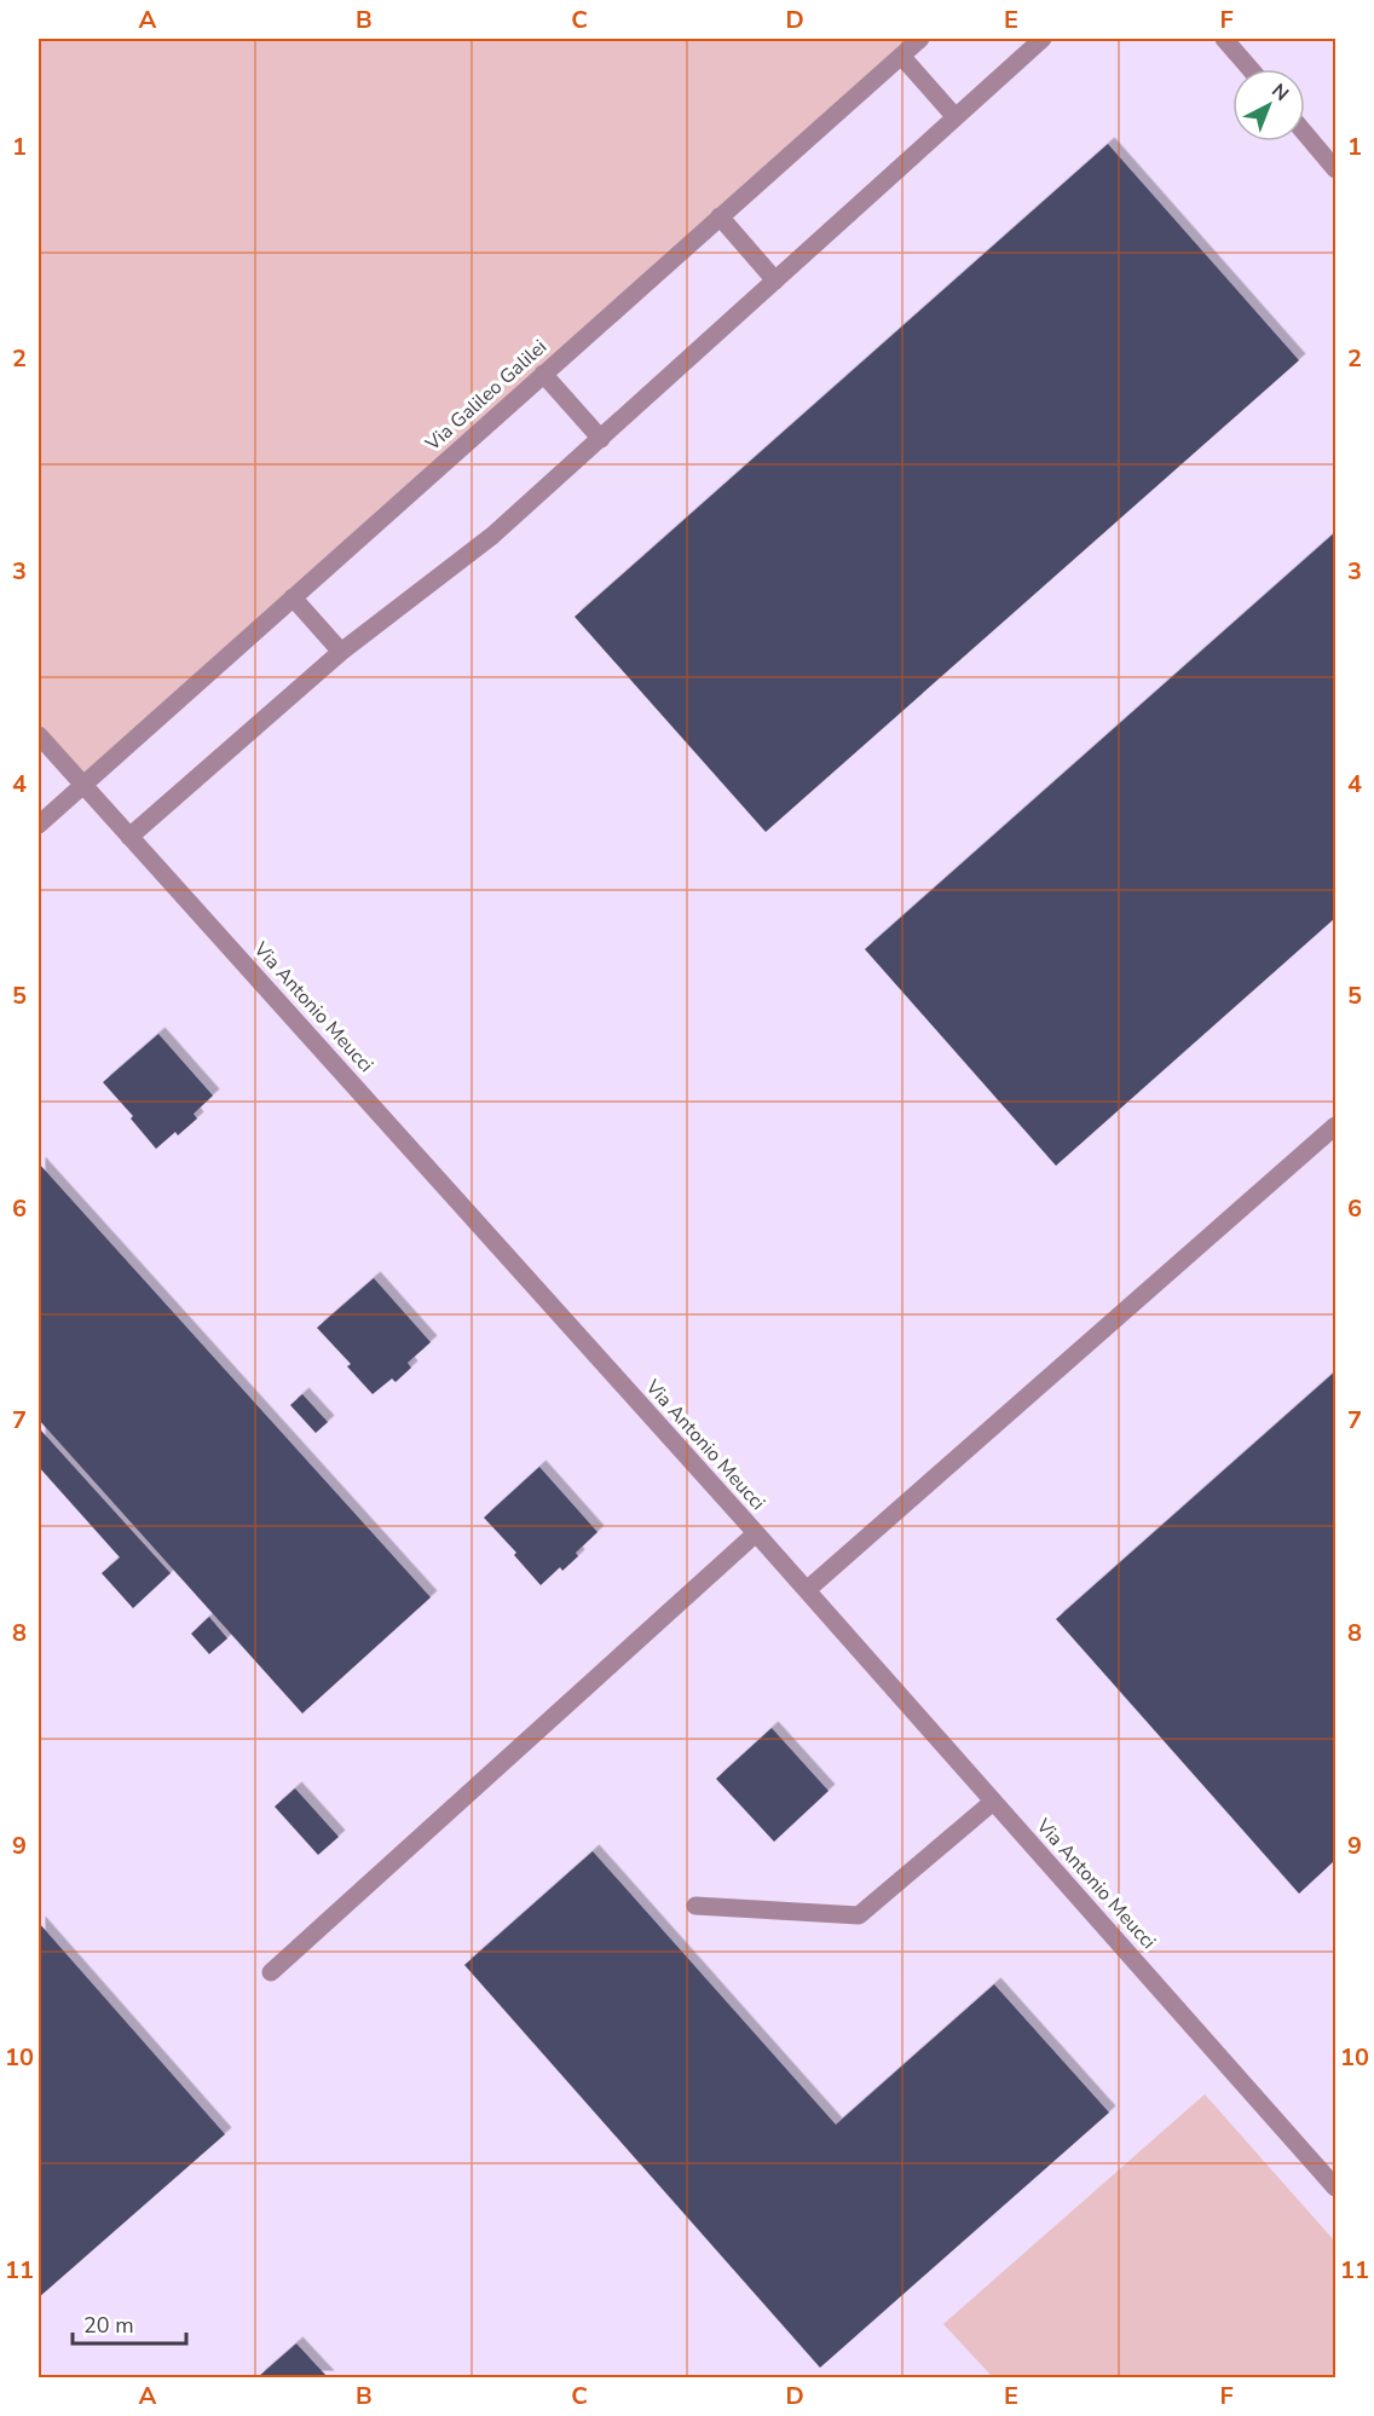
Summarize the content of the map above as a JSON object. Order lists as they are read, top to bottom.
{
  "streets": {
    "street": ["Via Galileo Galilei", "Via Antonio Meucci"]
  },
  "crossings": [
    ["Via Galileo Galilei", "Via Antonio Meucci"]
  ],
  "scale_bar": "20 m",
  "north": "top right",
  "grid": {
    "columns": [
      "A",
      "B",
      "C",
      "D",
      "E",
      "F"
    ],
    "rows": [
      "1",
      "2",
      "3",
      "4",
      "5",
      "6",
      "7",
      "8",
      "9",
      "10",
      "11"
    ]
  }
}
